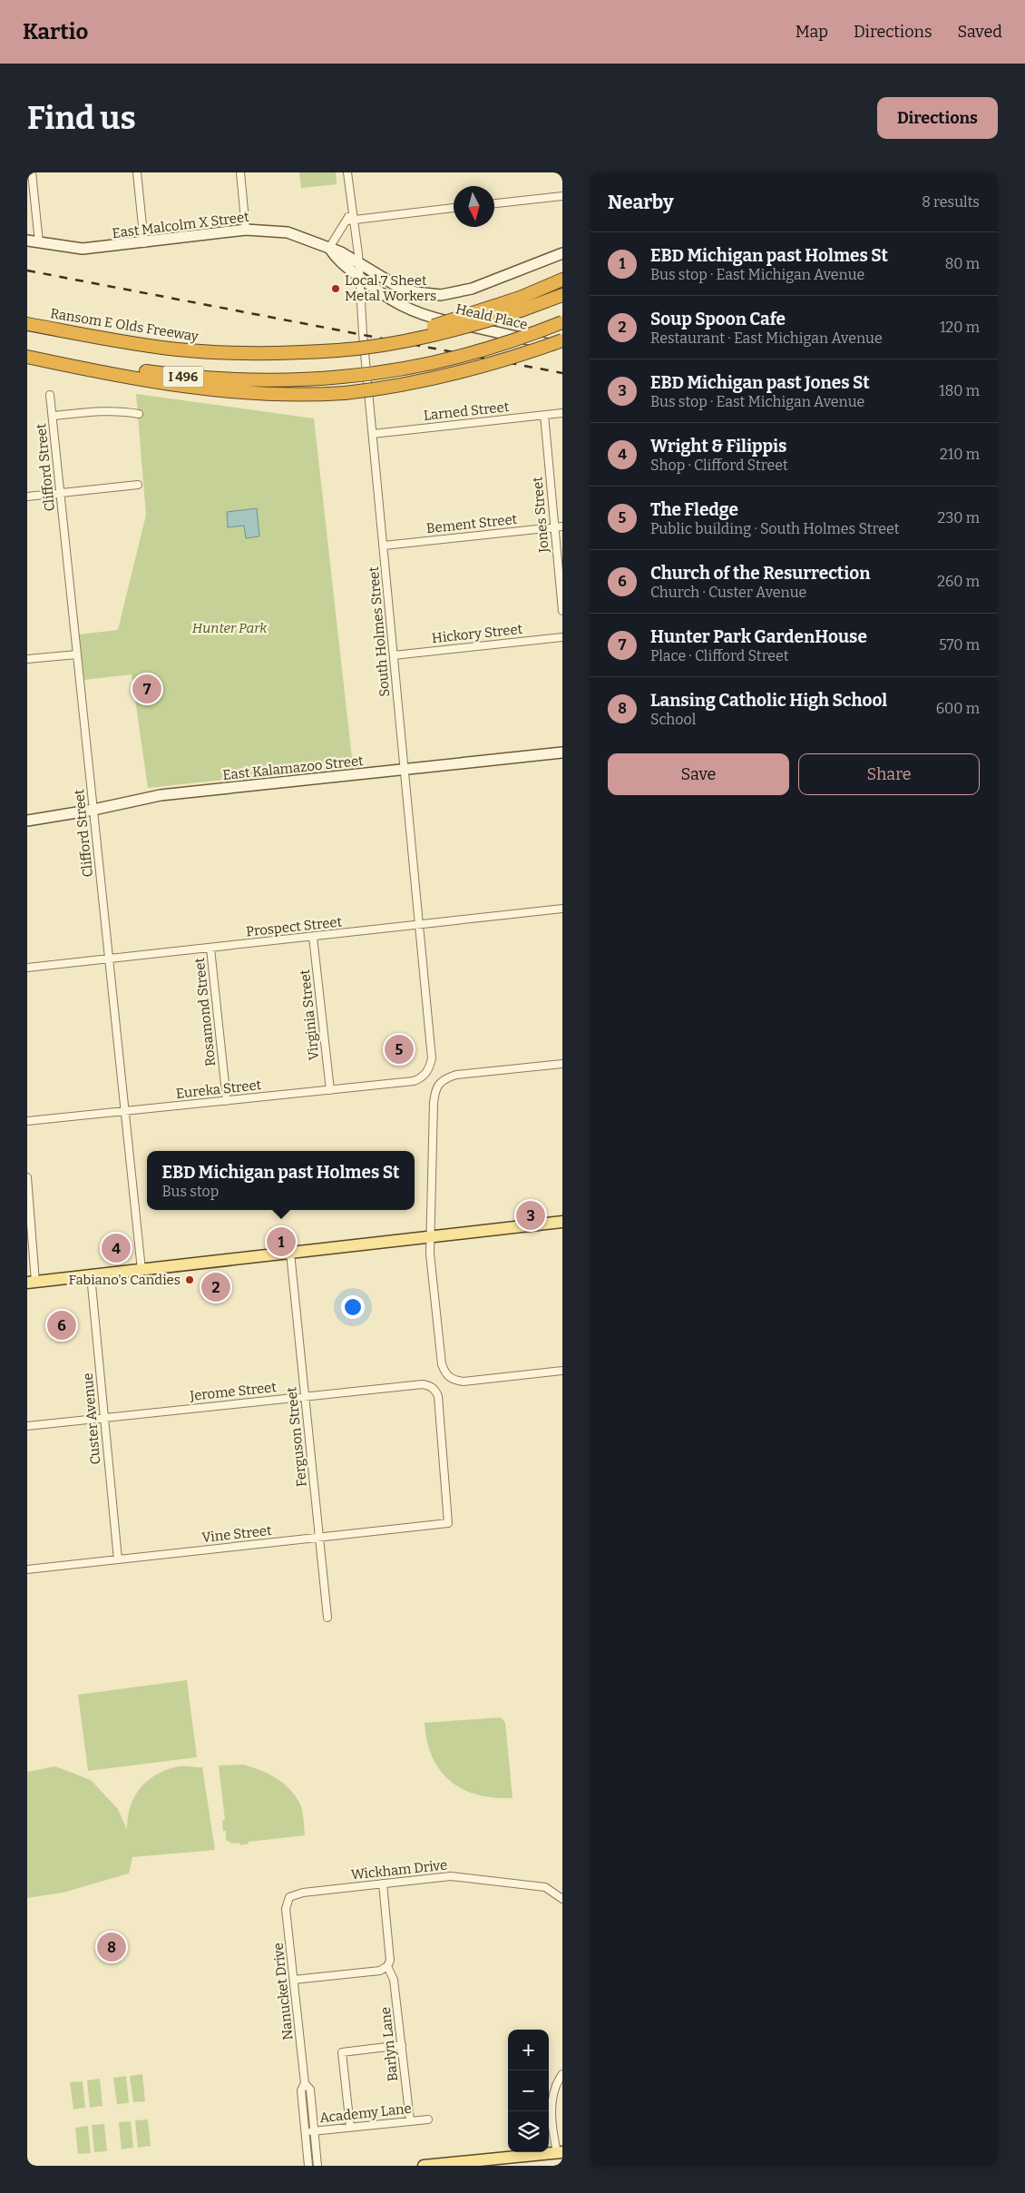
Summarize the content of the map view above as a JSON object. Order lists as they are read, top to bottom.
{
  "streets": {
    "highway": ["Ransom E Olds Freeway", "I 496"],
    "street": [
      "East Malcolm X Street",
      "Heald Place",
      "Larned Street",
      "Clifford Street",
      "Jones Street",
      "Bement Street",
      "South Holmes Street",
      "Hickory Street",
      "East Kalamazoo Street",
      "Prospect Street",
      "Rosamond Street",
      "Virginia Street",
      "Eureka Street",
      "Jerome Street",
      "Custer Avenue",
      "Ferguson Street",
      "Vine Street",
      "Wickham Drive",
      "Nanucket Drive",
      "Barlyn Lane",
      "Academy Lane"
    ]
  },
  "crossings": [
    ["East Malcolm X Street", "Heald Place"],
    ["East Malcolm X Street", "South Holmes Street"],
    ["Heald Place", "South Holmes Street"],
    ["Larned Street", "Jones Street"],
    ["Larned Street", "South Holmes Street"],
    ["Clifford Street", "East Kalamazoo Street"],
    ["Clifford Street", "Prospect Street"],
    ["Clifford Street", "Eureka Street"],
    ["Jones Street", "Bement Street"],
    ["Bement Street", "South Holmes Street"],
    ["South Holmes Street", "Hickory Street"],
    ["South Holmes Street", "East Kalamazoo Street"],
    ["South Holmes Street", "Prospect Street"],
    ["South Holmes Street", "Eureka Street"],
    ["Prospect Street", "Rosamond Street"],
    ["Prospect Street", "Virginia Street"],
    ["Rosamond Street", "Eureka Street"],
    ["Virginia Street", "Eureka Street"],
    ["Jerome Street", "Custer Avenue"],
    ["Jerome Street", "Ferguson Street"],
    ["Jerome Street", "Vine Street"],
    ["Custer Avenue", "Vine Street"],
    ["Ferguson Street", "Vine Street"],
    ["Wickham Drive", "Nanucket Drive"],
    ["Nanucket Drive", "Academy Lane"],
    ["Barlyn Lane", "Academy Lane"]
  ],
  "parks": ["Hunter Park"],
  "places": ["Local 7 Sheet Metal Workers", "Fabiano's Candies"],
  "north": "bottom",
  "page": {
    "header": "Kartio",
    "nav": ["Map", "Directions", "Saved"],
    "buttons": [
      "Directions",
      ["Save", "Share"]
    ],
    "title": "Find us",
    "heading": ["Nearby", "8 results"],
    "list": [
      {
        "mark": "1",
        "name": "EBD Michigan past Holmes St",
        "note": "Bus stop · East Michigan Avenue",
        "value": "80 m"
      },
      {
        "mark": "2",
        "name": "Soup Spoon Cafe",
        "note": "Restaurant · East Michigan Avenue",
        "value": "120 m"
      },
      {
        "mark": "3",
        "name": "EBD Michigan past Jones St",
        "note": "Bus stop · East Michigan Avenue",
        "value": "180 m"
      },
      {
        "mark": "4",
        "name": "Wright & Filippis",
        "note": "Shop · Clifford Street",
        "value": "210 m"
      },
      {
        "mark": "5",
        "name": "The Fledge",
        "note": "Public building · South Holmes Street",
        "value": "230 m"
      },
      {
        "mark": "6",
        "name": "Church of the Resurrection",
        "note": "Church · Custer Avenue",
        "value": "260 m"
      },
      {
        "mark": "7",
        "name": "Hunter Park GardenHouse",
        "note": "Place · Clifford Street",
        "value": "570 m"
      },
      {
        "mark": "8",
        "name": "Lansing Catholic High School",
        "note": "School",
        "value": "600 m"
      }
    ],
    "pins": [
      "7",
      "5",
      "3",
      "1",
      "4",
      "2",
      "6",
      "8"
    ],
    "popup": ["EBD Michigan past Holmes St", "Bus stop"],
    "map_buttons": ["+", "−"]
  }
}
